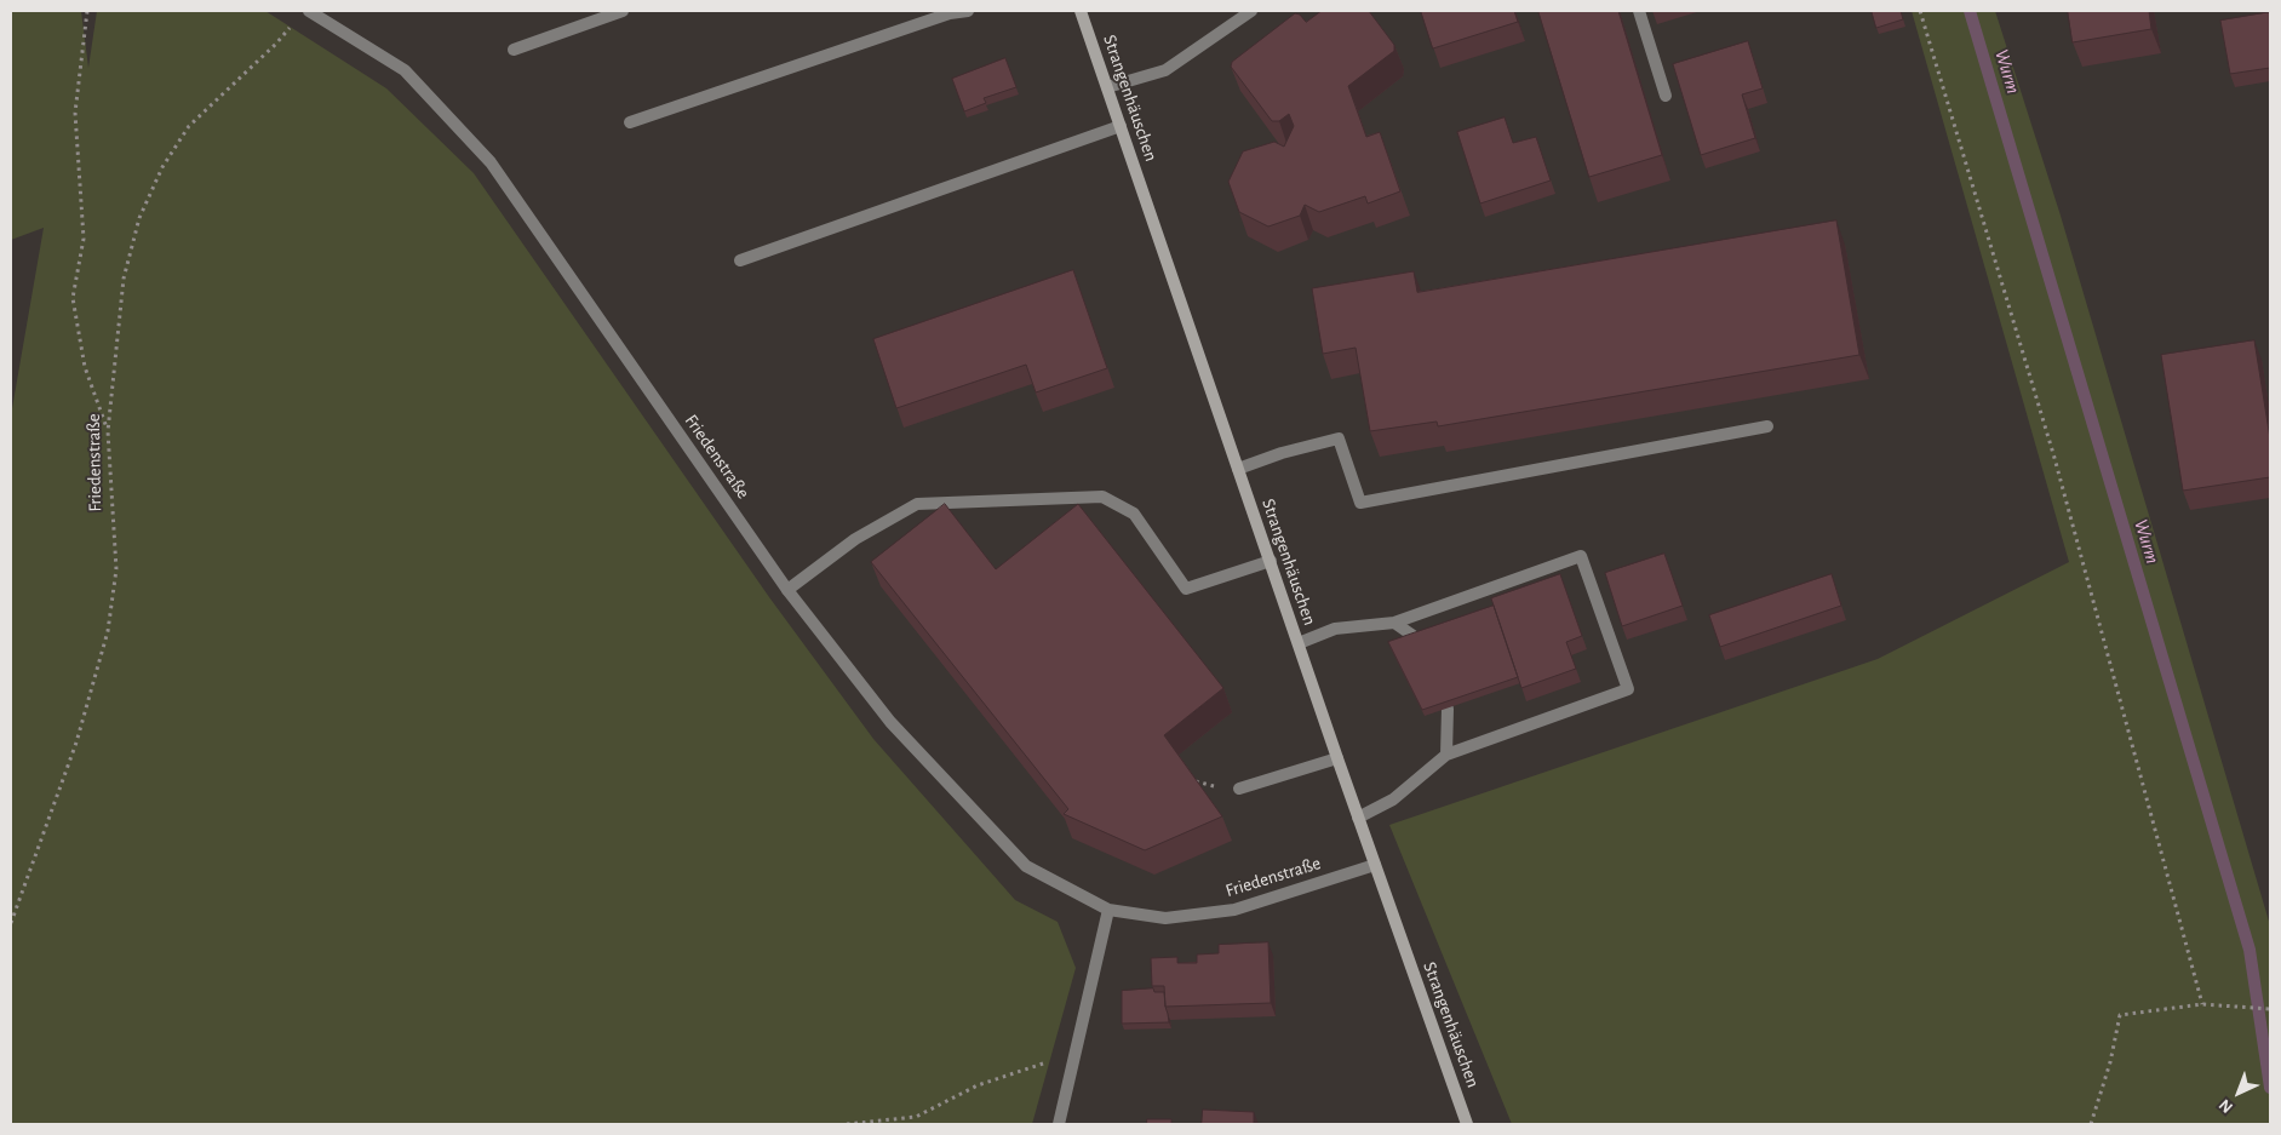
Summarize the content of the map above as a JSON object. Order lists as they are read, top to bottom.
{
  "streets": {
    "street": ["Strangenhäuschen", "Friedenstraße"]
  },
  "crossings": [
    ["Strangenhäuschen", "Friedenstraße"]
  ],
  "water": ["Wurm"],
  "north": "bottom left"
}
